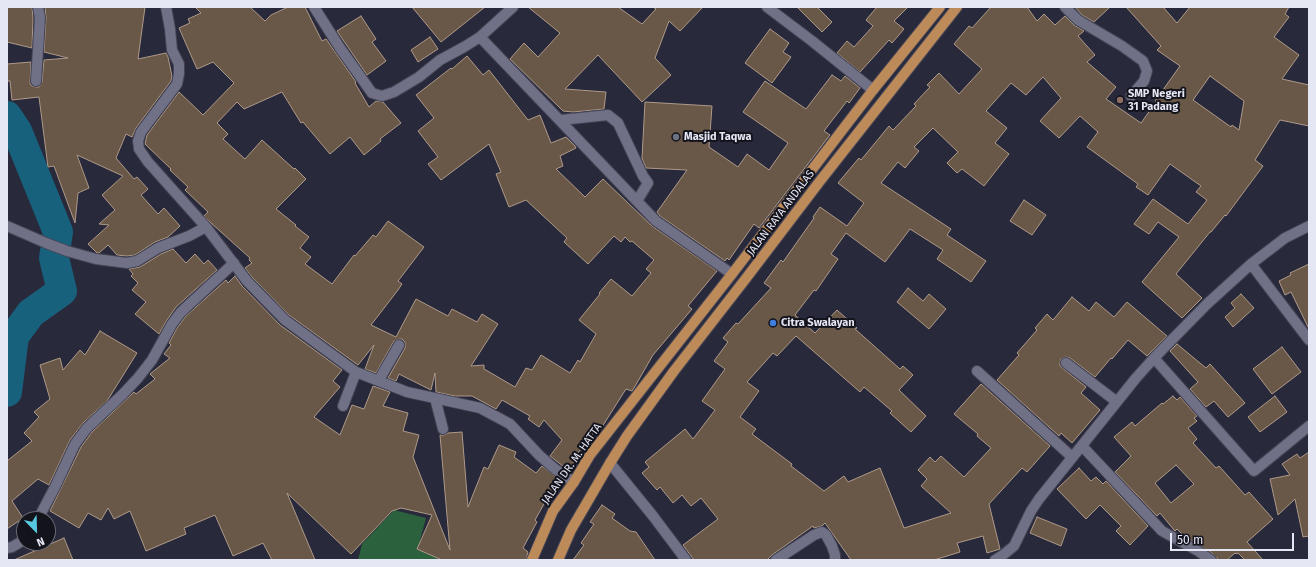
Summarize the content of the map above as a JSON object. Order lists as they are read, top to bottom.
{
  "streets": {
    "main road": ["JALAN RAYA ANDALAS", "JALAN DR. M. HATTA"]
  },
  "crossings": [
    ["JALAN RAYA ANDALAS", "JALAN DR. M. HATTA"]
  ],
  "places": ["SMP Negeri 31 Padang", "Masjid Taqwa", "Citra Swalayan"],
  "scale_bar": "50 m",
  "north": "bottom right"
}
